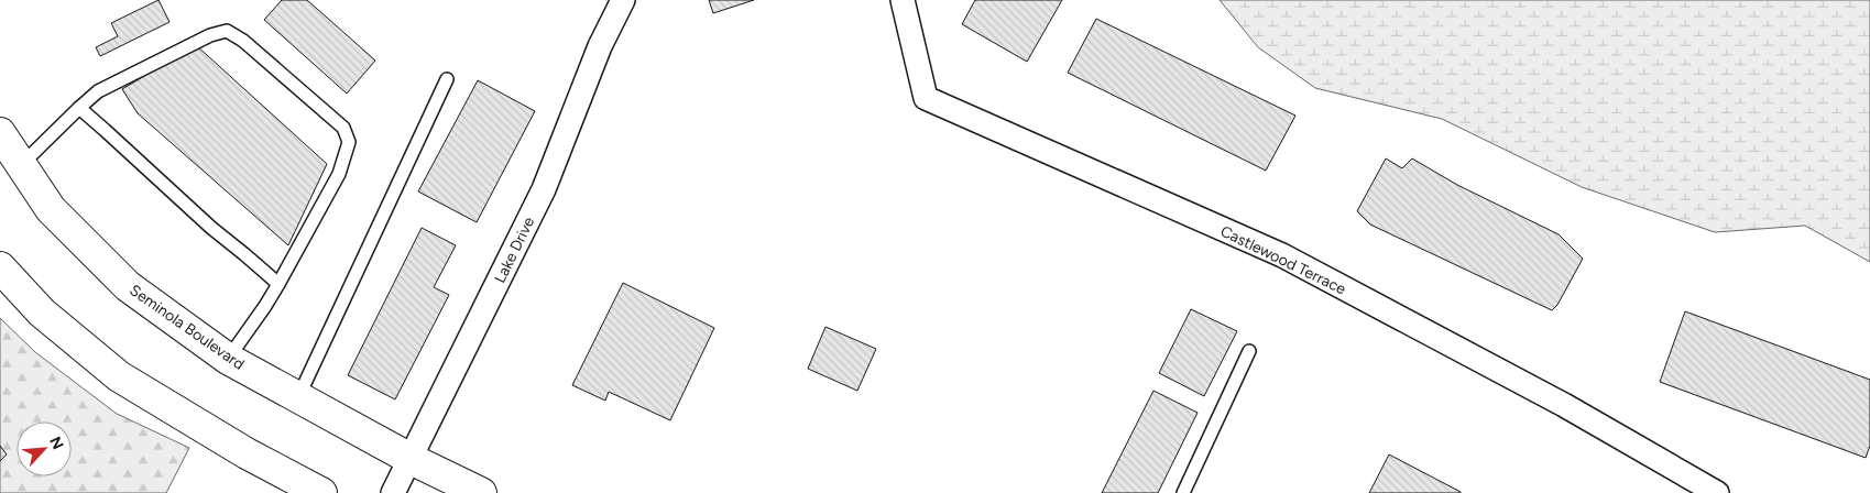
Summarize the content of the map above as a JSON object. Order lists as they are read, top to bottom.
{
  "streets": {
    "main road": ["Seminola Boulevard"],
    "street": ["Lake Drive", "Castlewood Terrace"]
  },
  "crossings": [
    ["Lake Drive", "Seminola Boulevard"]
  ],
  "north": "top right"
}
